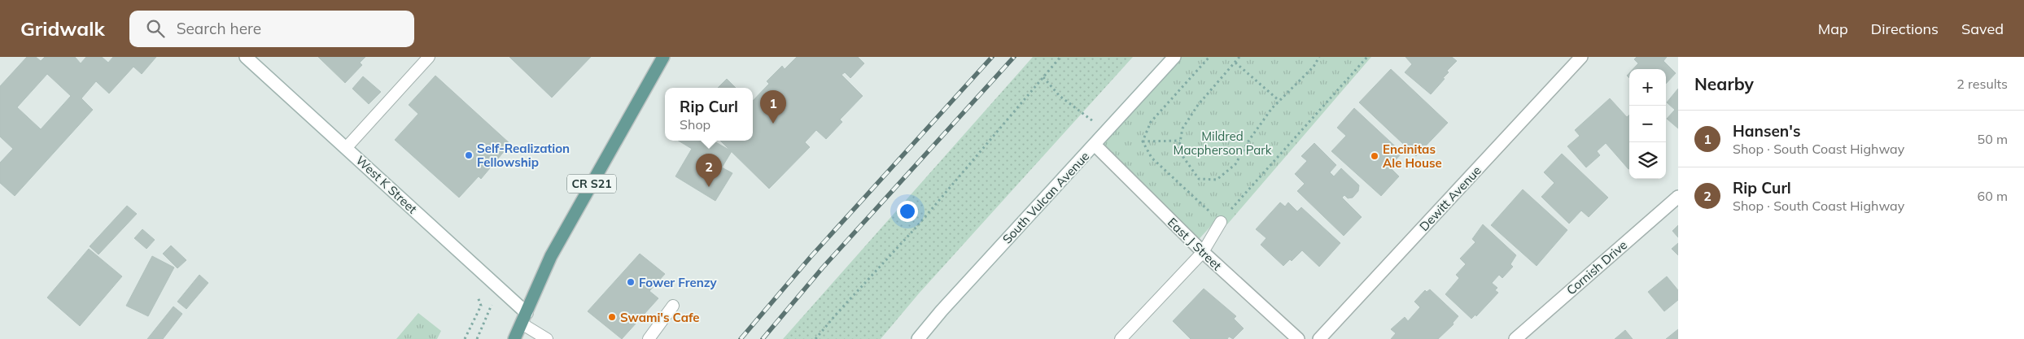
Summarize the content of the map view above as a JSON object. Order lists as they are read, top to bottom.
{
  "streets": {
    "main road": ["CR S21"],
    "street": [
      "West K Street",
      "South Vulcan Avenue",
      "Dewitt Avenue",
      "East J Street",
      "Cornish Drive"
    ]
  },
  "crossings": [
    ["CR S21", "West K Street"],
    ["South Vulcan Avenue", "East J Street"]
  ],
  "parks": ["Mildred Macpherson Park"],
  "places": [
    "Self-Realization Fellowship",
    "Encinitas Ale House",
    "Fower Frenzy",
    "Swami's Cafe"
  ],
  "page": {
    "header": "Gridwalk",
    "search": "Search here",
    "nav": ["Map", "Directions", "Saved"],
    "heading": ["Nearby", "2 results"],
    "map_buttons": ["+", "−"],
    "popup": ["Rip Curl", "Shop"],
    "pins": ["1", "2"],
    "list": [
      {
        "mark": "1",
        "name": "Hansen's",
        "note": "Shop · South Coast Highway",
        "value": "50 m"
      },
      {
        "mark": "2",
        "name": "Rip Curl",
        "note": "Shop · South Coast Highway",
        "value": "60 m"
      }
    ]
  }
}
